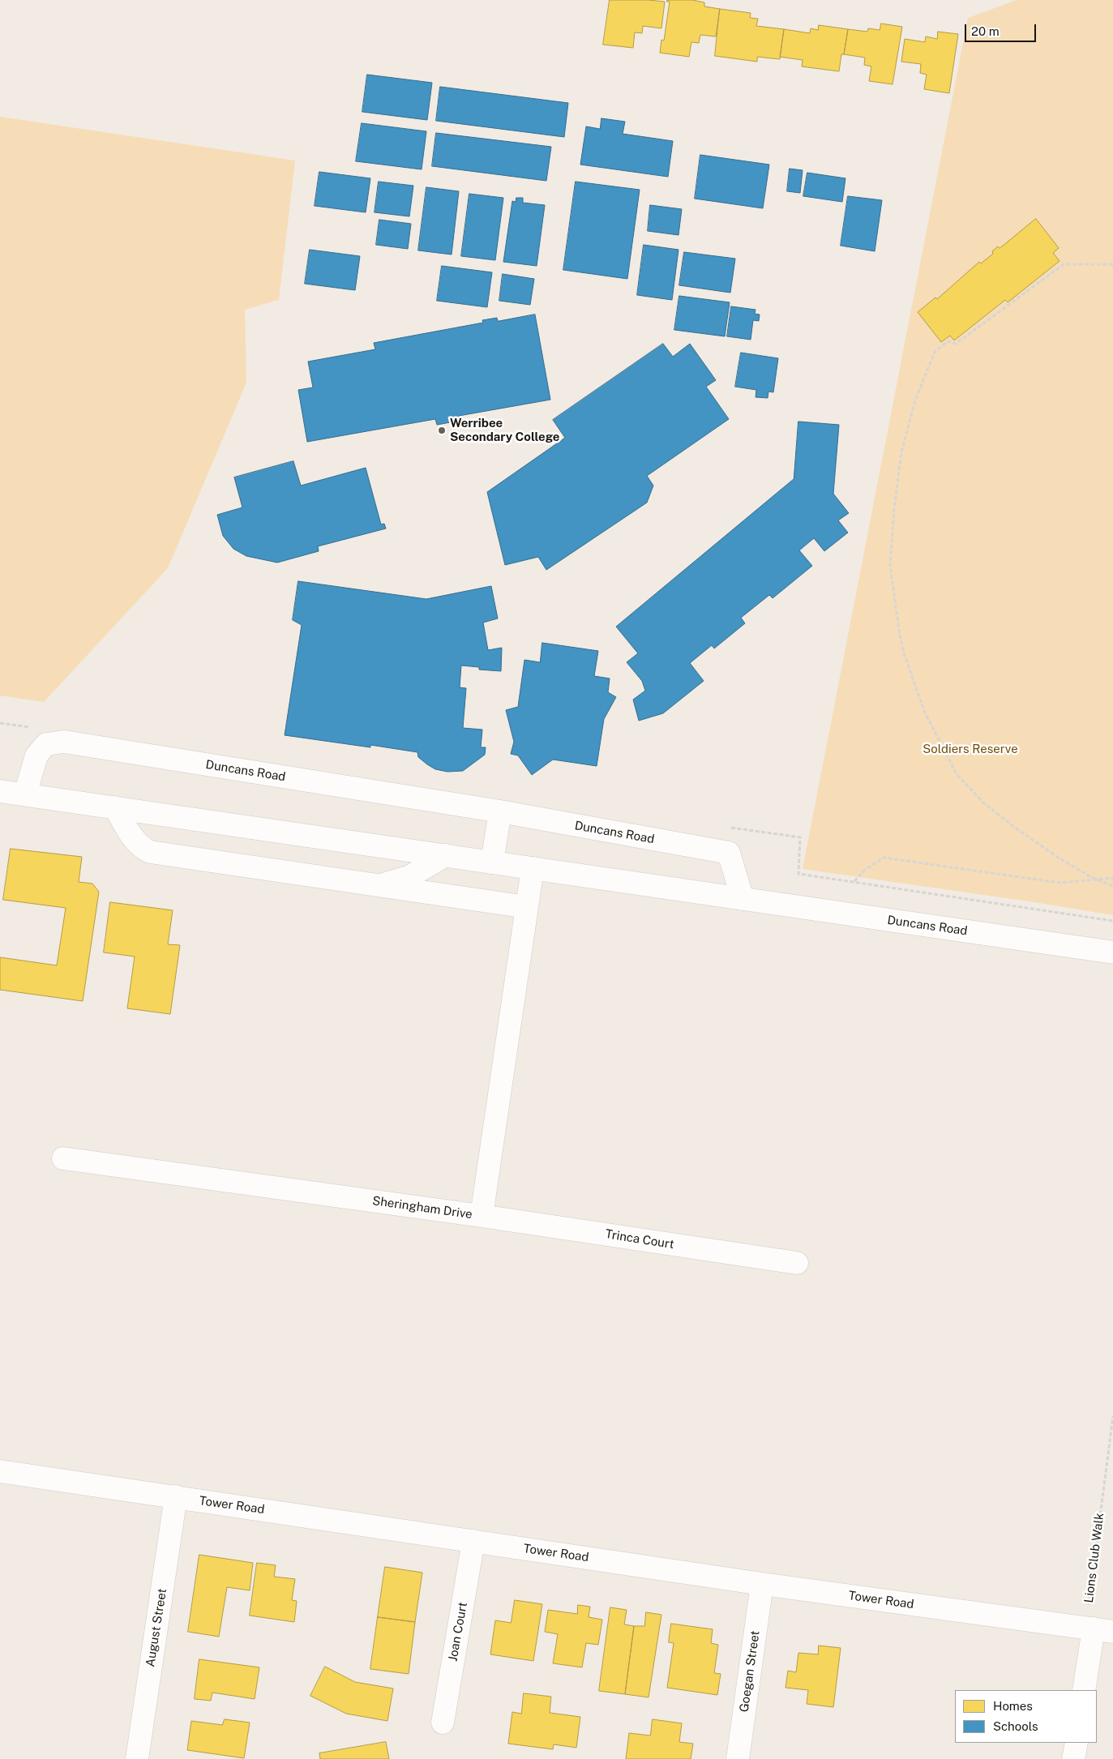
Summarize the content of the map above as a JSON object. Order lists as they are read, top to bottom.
{
  "streets": {
    "street": [
      "Duncans Road",
      "Sheringham Drive",
      "Trinca Court",
      "Tower Road",
      "August Street",
      "Joan Court",
      "Goegan Street"
    ],
    "path": ["Lions Club Walk"]
  },
  "crossings": [
    ["Duncans Road", "Sheringham Drive"],
    ["Sheringham Drive", "Trinca Court"],
    ["Tower Road", "Lions Club Walk"],
    ["Tower Road", "August Street"],
    ["Tower Road", "Joan Court"],
    ["Tower Road", "Goegan Street"]
  ],
  "parks": ["Soldiers Reserve"],
  "places": ["Werribee Secondary College"],
  "legend": ["Homes", "Schools"],
  "scale_bar": "20 m"
}
